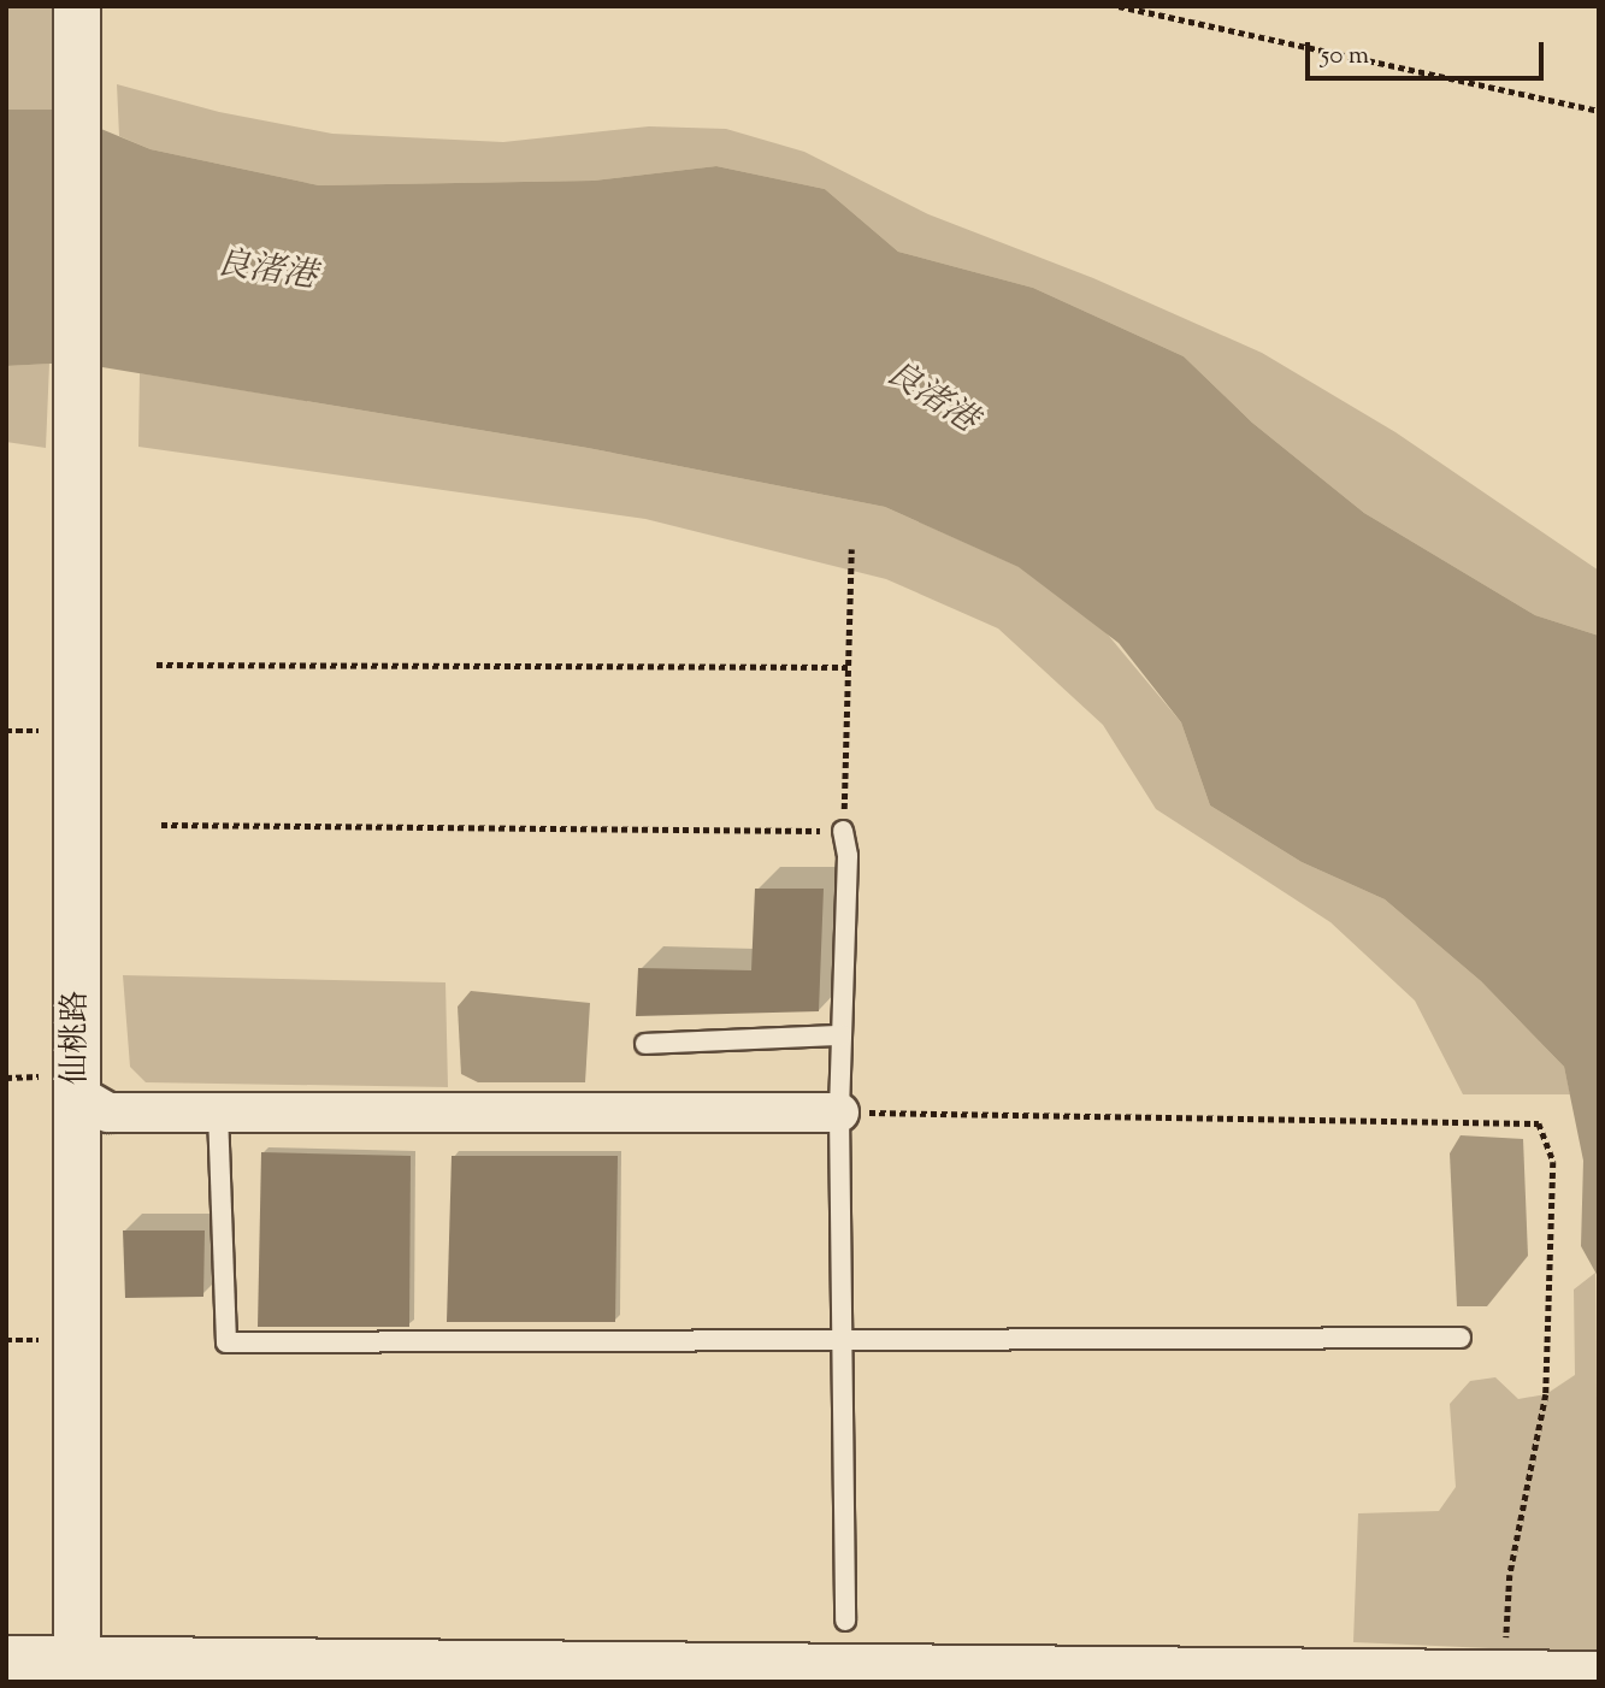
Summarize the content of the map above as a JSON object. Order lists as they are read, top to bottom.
{
  "streets": {
    "street": ["仙桃路"]
  },
  "water": ["良渚港"],
  "scale_bar": "50 m"
}
